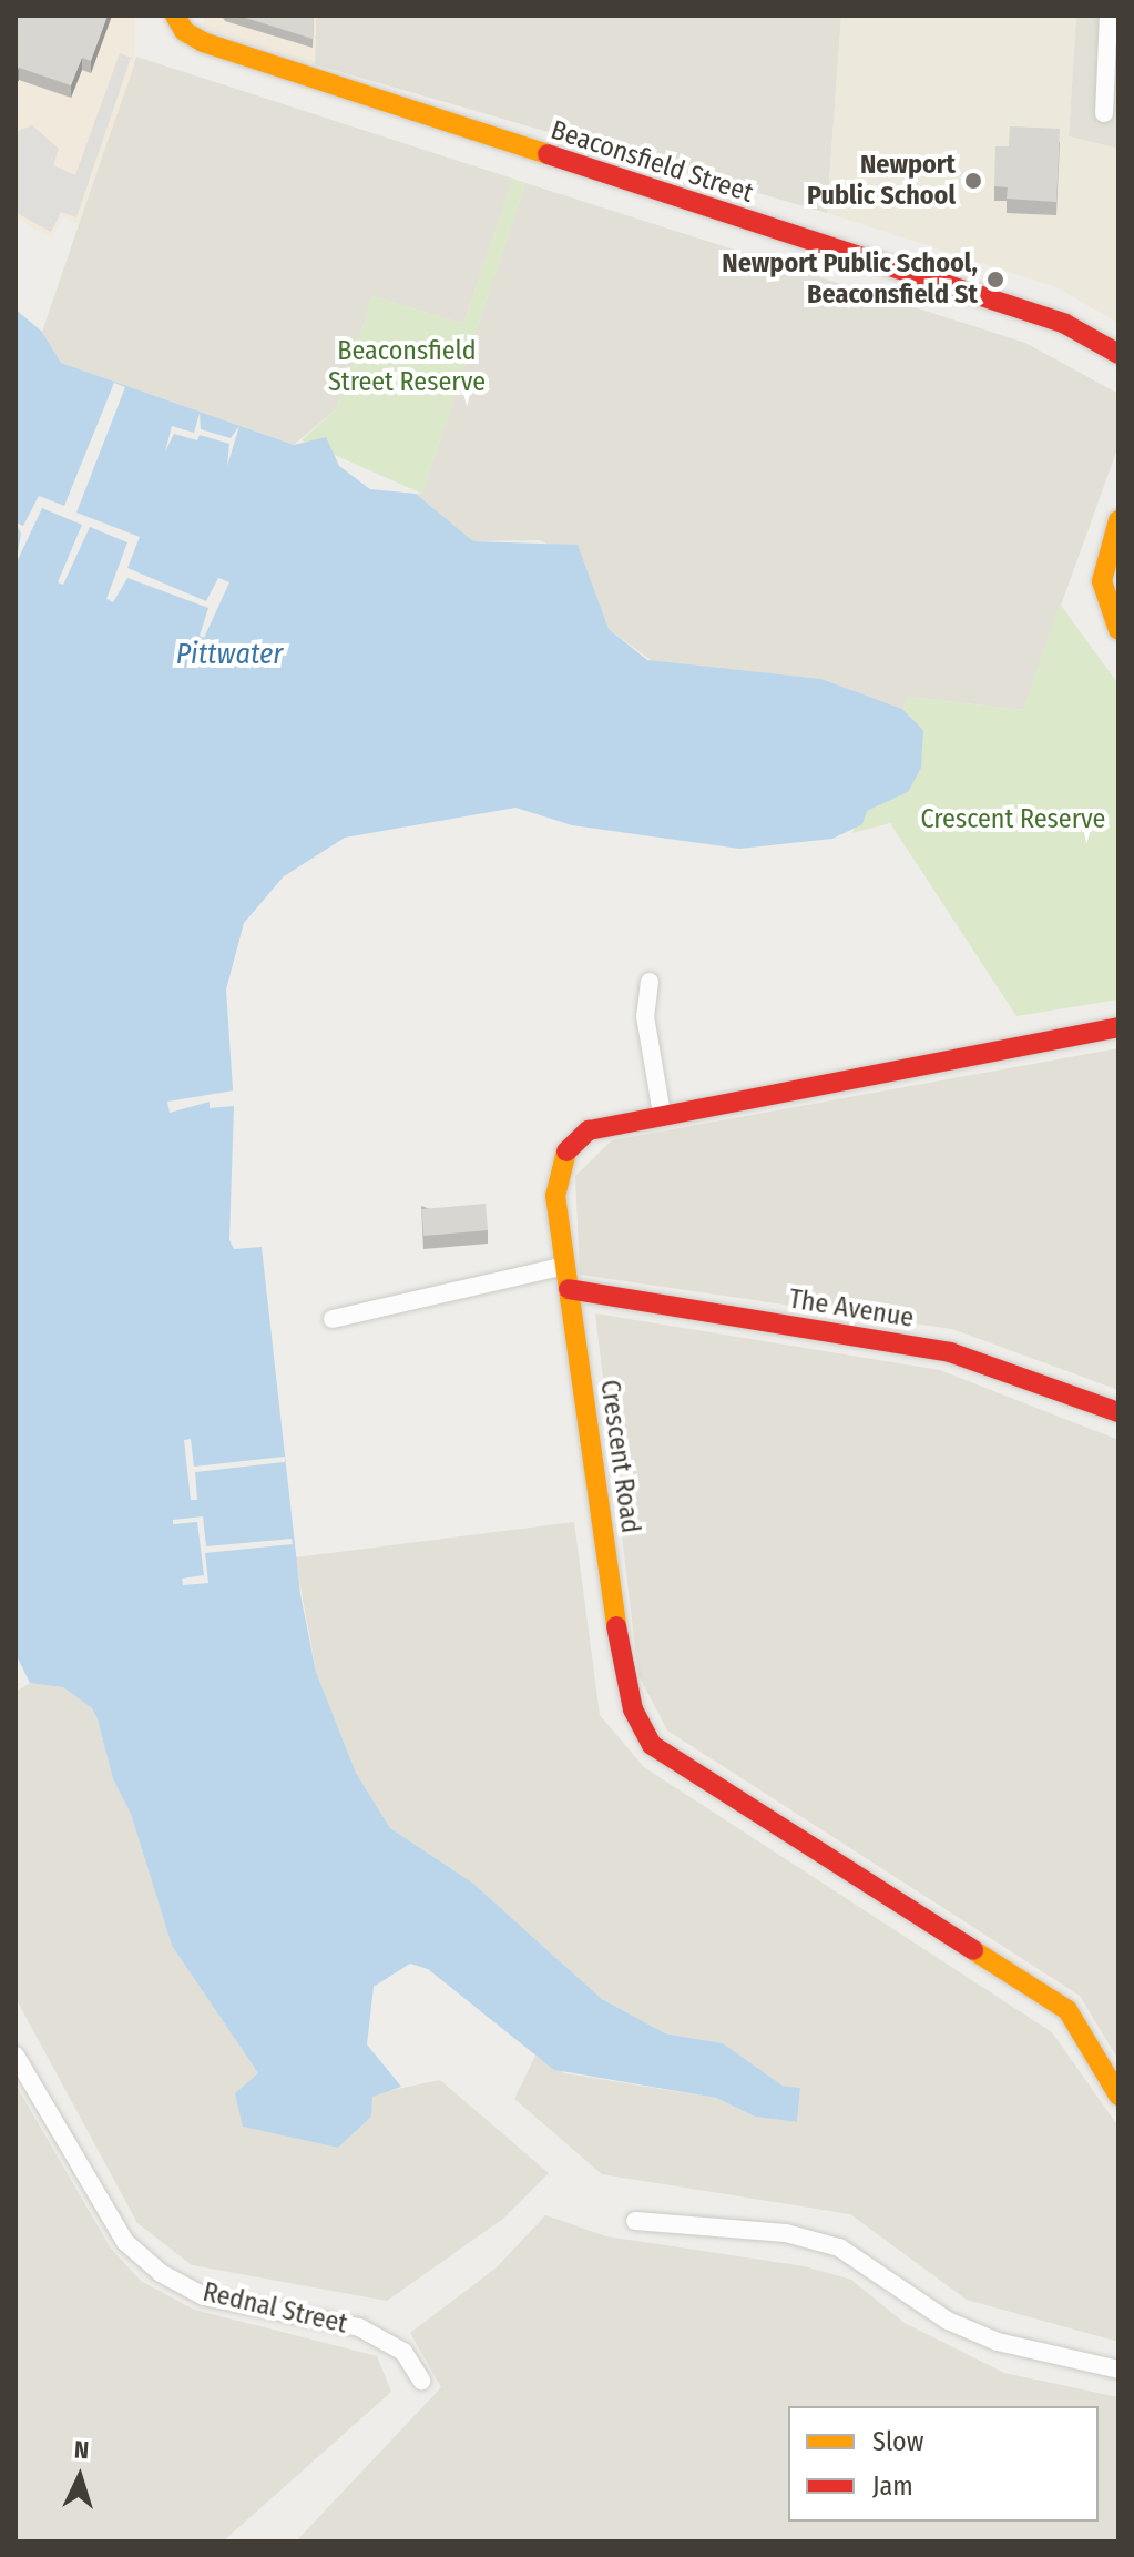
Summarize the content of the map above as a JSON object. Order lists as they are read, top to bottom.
{
  "streets": {
    "street": [
      "Beaconsfield Street",
      "The Avenue",
      "Crescent Road",
      "Rednal Street"
    ]
  },
  "crossings": [
    ["The Avenue", "Crescent Road"]
  ],
  "water": ["Pittwater"],
  "parks": ["Beaconsfield Street Reserve", "Crescent Reserve"],
  "places": ["Newport Public School", "Newport Public School, Beaconsfield St"],
  "legend": ["Slow", "Jam"],
  "north": "top"
}
